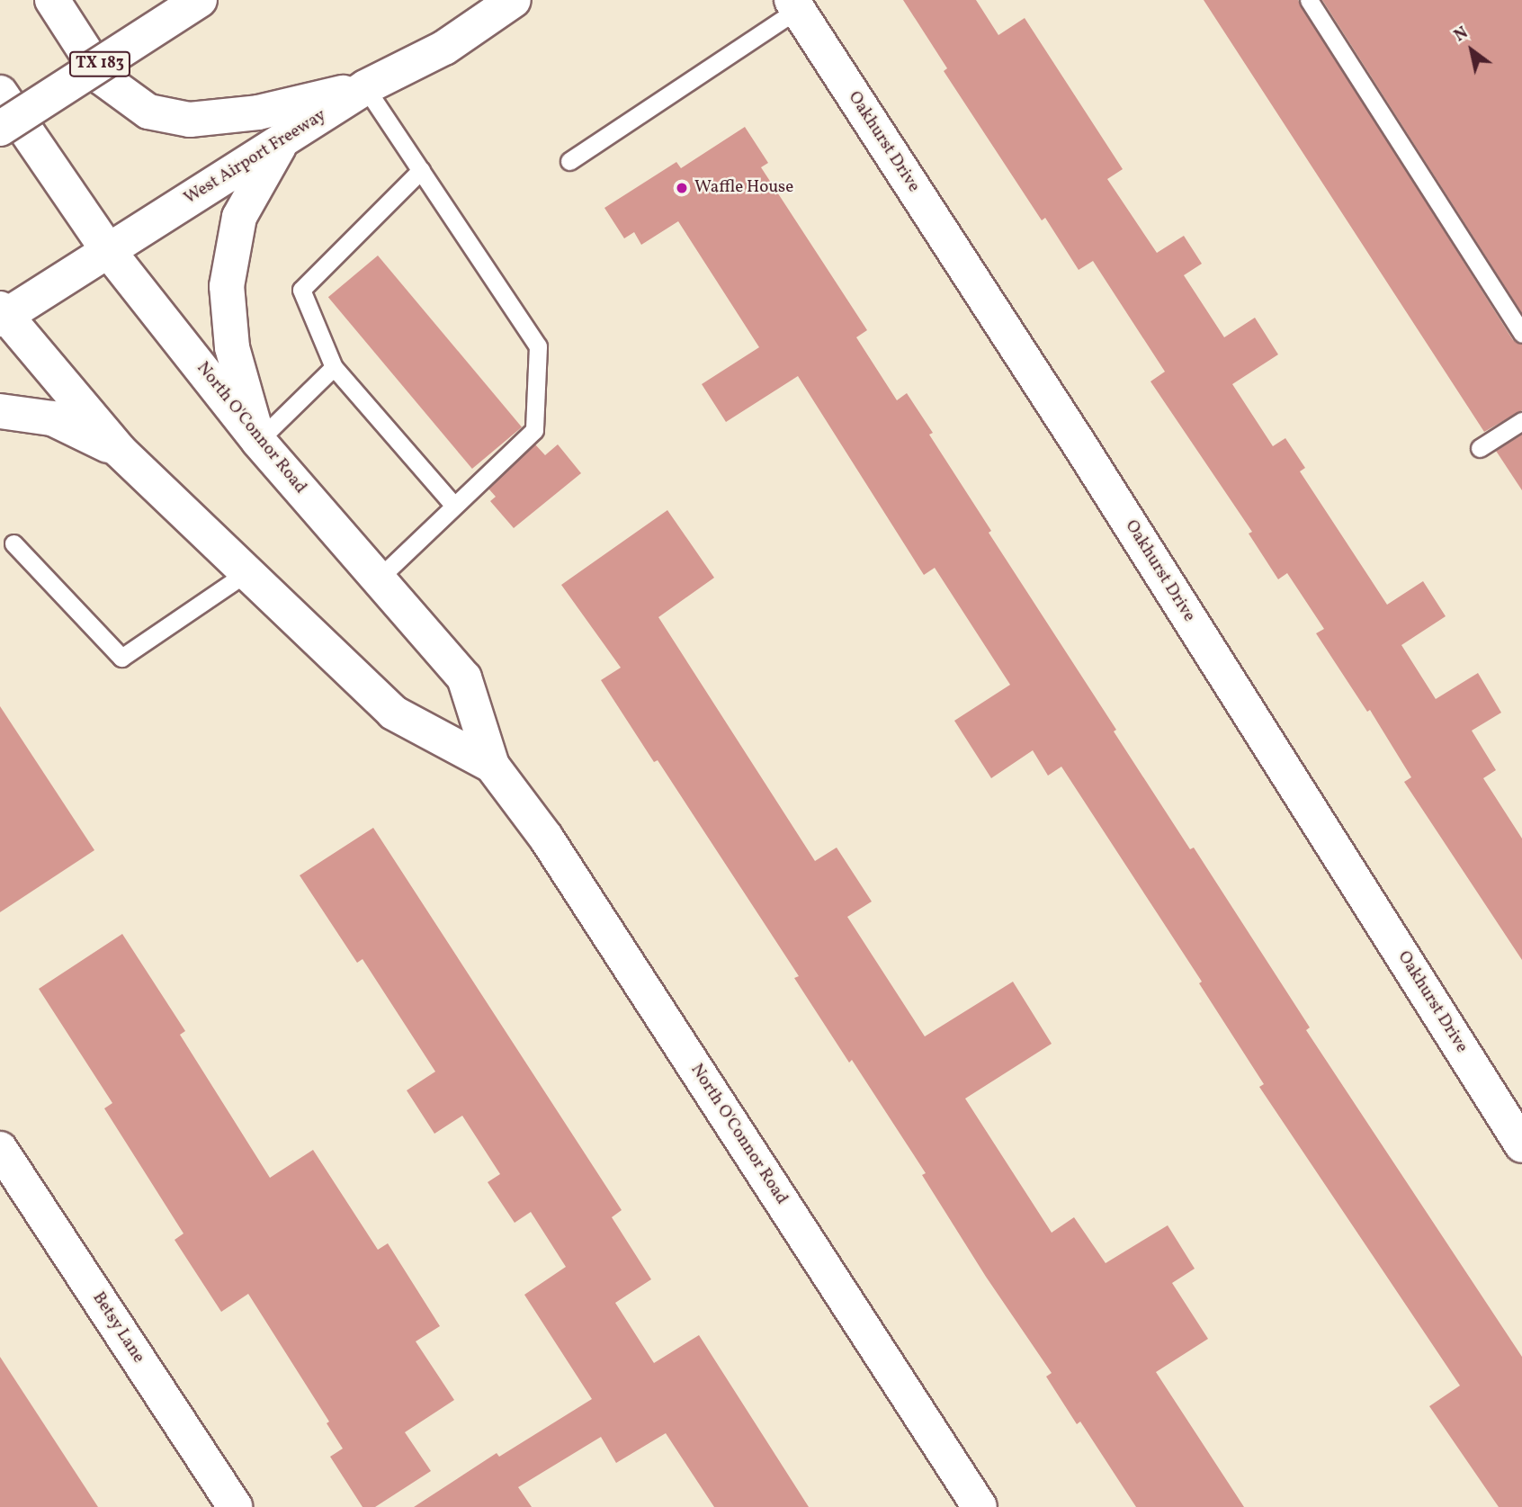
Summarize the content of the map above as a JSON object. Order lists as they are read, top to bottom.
{
  "streets": {
    "main road": [
      "TX 183",
      "Oakhurst Drive",
      "West Airport Freeway",
      "North O'Connor Road",
      "Betsy Lane"
    ]
  },
  "crossings": [
    ["West Airport Freeway", "North O'Connor Road"]
  ],
  "places": ["Waffle House"],
  "north": "top left"
}
